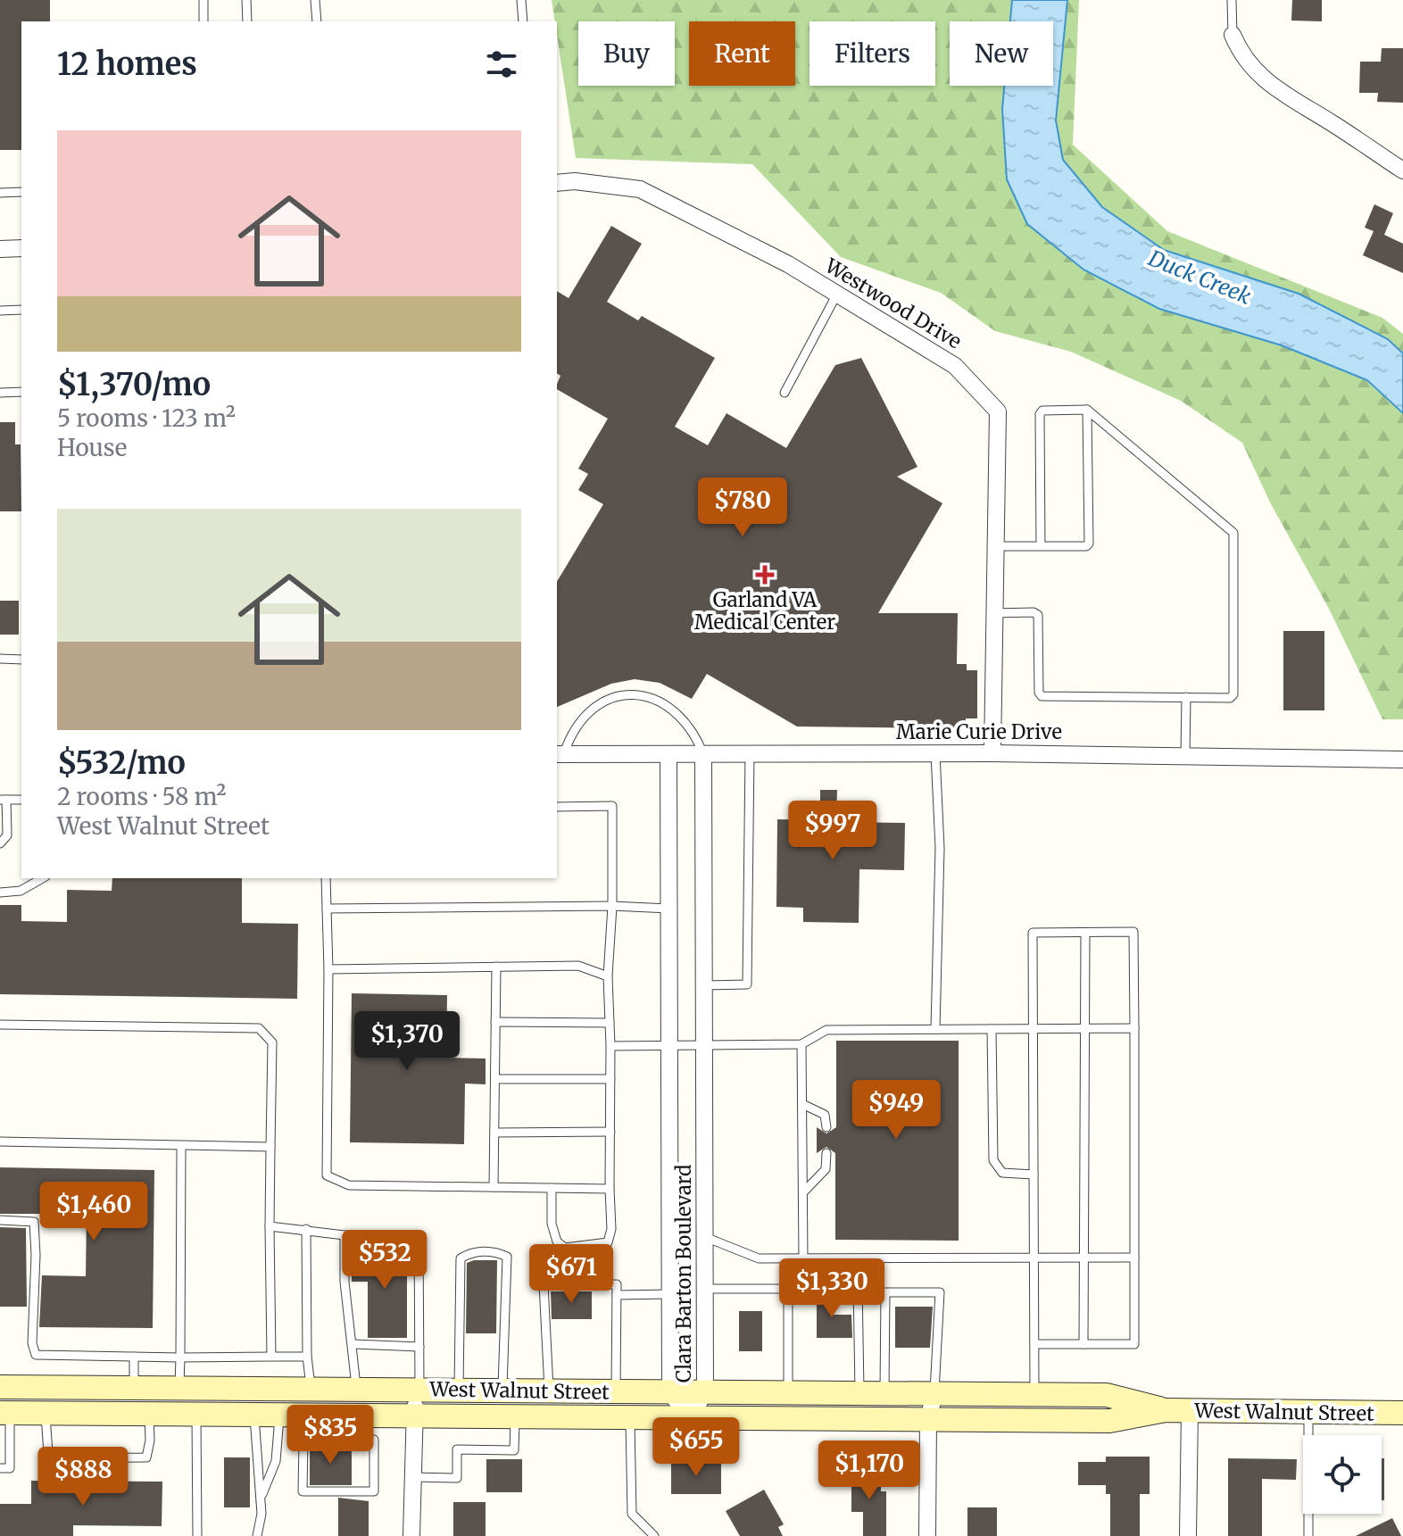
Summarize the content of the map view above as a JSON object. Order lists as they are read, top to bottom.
{
  "streets": {
    "main road": ["West Walnut Street"],
    "street": ["Westwood Drive", "Marie Curie Drive", "Clara Barton Boulevard"]
  },
  "crossings": [
    ["Westwood Drive", "Marie Curie Drive"],
    ["Marie Curie Drive", "Clara Barton Boulevard"],
    ["Clara Barton Boulevard", "West Walnut Street"]
  ],
  "water": ["Duck Creek"],
  "places": {
    "health": ["Garland VA Medical Center"]
  },
  "page": {
    "chip": [
      "Buy",
      "Rent",
      "Filters",
      "New"
    ],
    "heading": "12 homes",
    "list": [
      {
        "name": "$1,370/mo",
        "note": "5 rooms · 123 m² · House"
      },
      {
        "name": "$532/mo",
        "note": "2 rooms · 58 m² · West Walnut Street"
      }
    ],
    "price": [
      "$780",
      "$997",
      "$1,370",
      "$949",
      "$1,460",
      "$532",
      "$671",
      "$1,330",
      "$835",
      "$655",
      "$1,170",
      "$888"
    ]
  }
}
